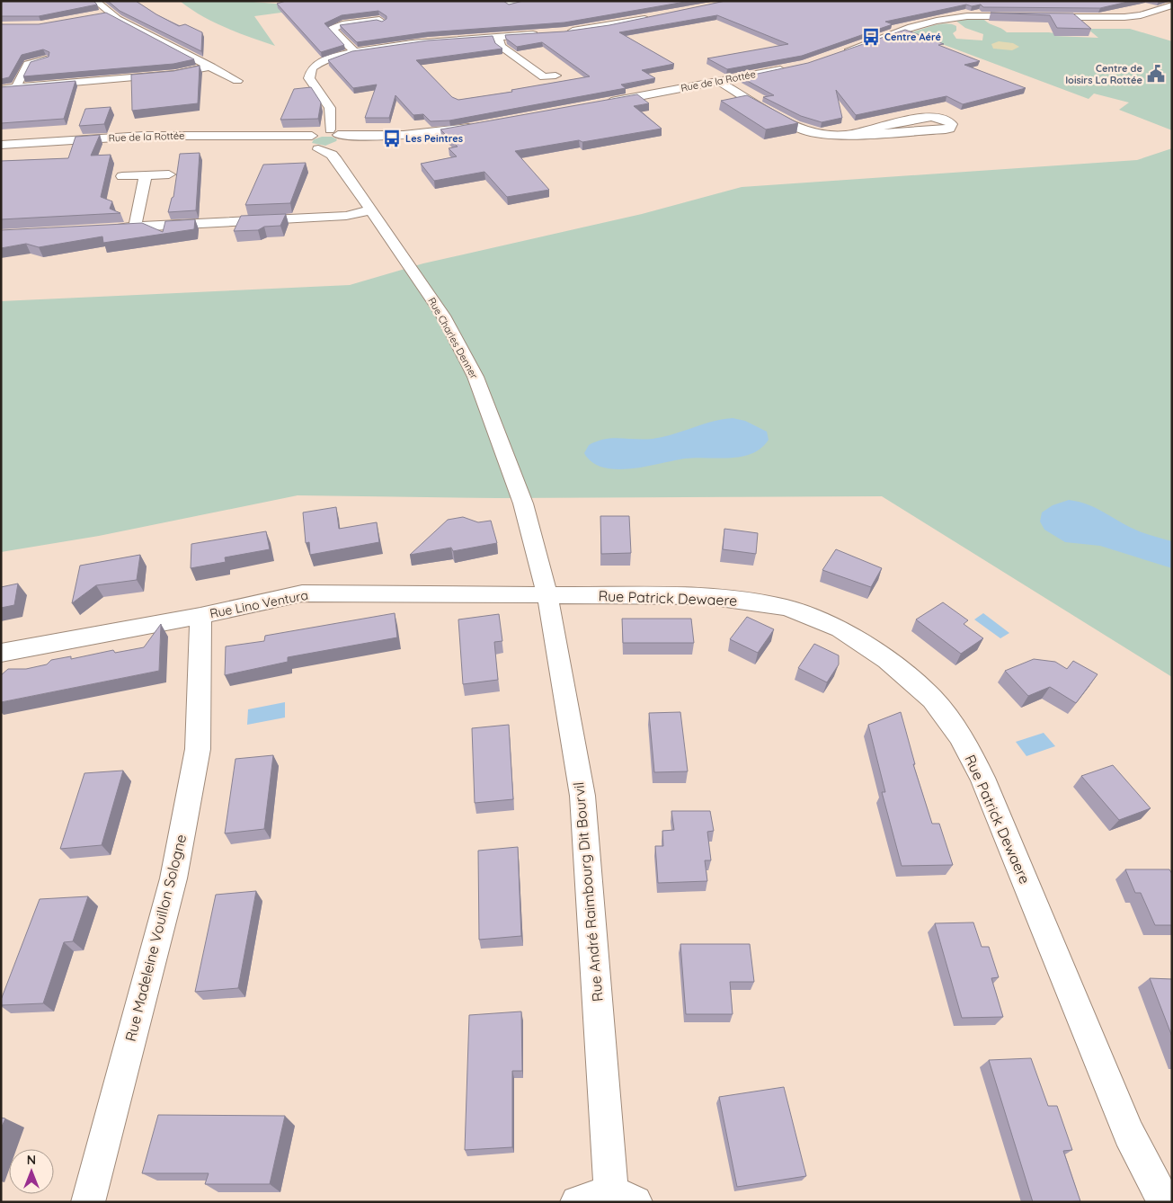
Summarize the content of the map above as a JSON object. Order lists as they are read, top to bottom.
{
  "streets": {
    "street": [
      "Rue de la Rottée",
      "Rue Charles Denner",
      "Rue Patrick Dewaere",
      "Rue Lino Ventura",
      "Rue André Raimbourg Dit Bourvil",
      "Rue Madeleine Vouillon Sologne"
    ]
  },
  "crossings": [
    ["Rue de la Rottée", "Rue Charles Denner"],
    ["Rue Charles Denner", "Rue Patrick Dewaere"],
    ["Rue Charles Denner", "Rue Lino Ventura"],
    ["Rue Charles Denner", "Rue André Raimbourg Dit Bourvil"],
    ["Rue Patrick Dewaere", "Rue Lino Ventura"],
    ["Rue Patrick Dewaere", "Rue André Raimbourg Dit Bourvil"],
    ["Rue Lino Ventura", "Rue André Raimbourg Dit Bourvil"],
    ["Rue Lino Ventura", "Rue Madeleine Vouillon Sologne"]
  ],
  "places": {
    "bus stop": ["Centre Aéré", "Les Peintres"],
    "public building": ["Centre de loisirs La Rottée"]
  },
  "north": "top"
}
